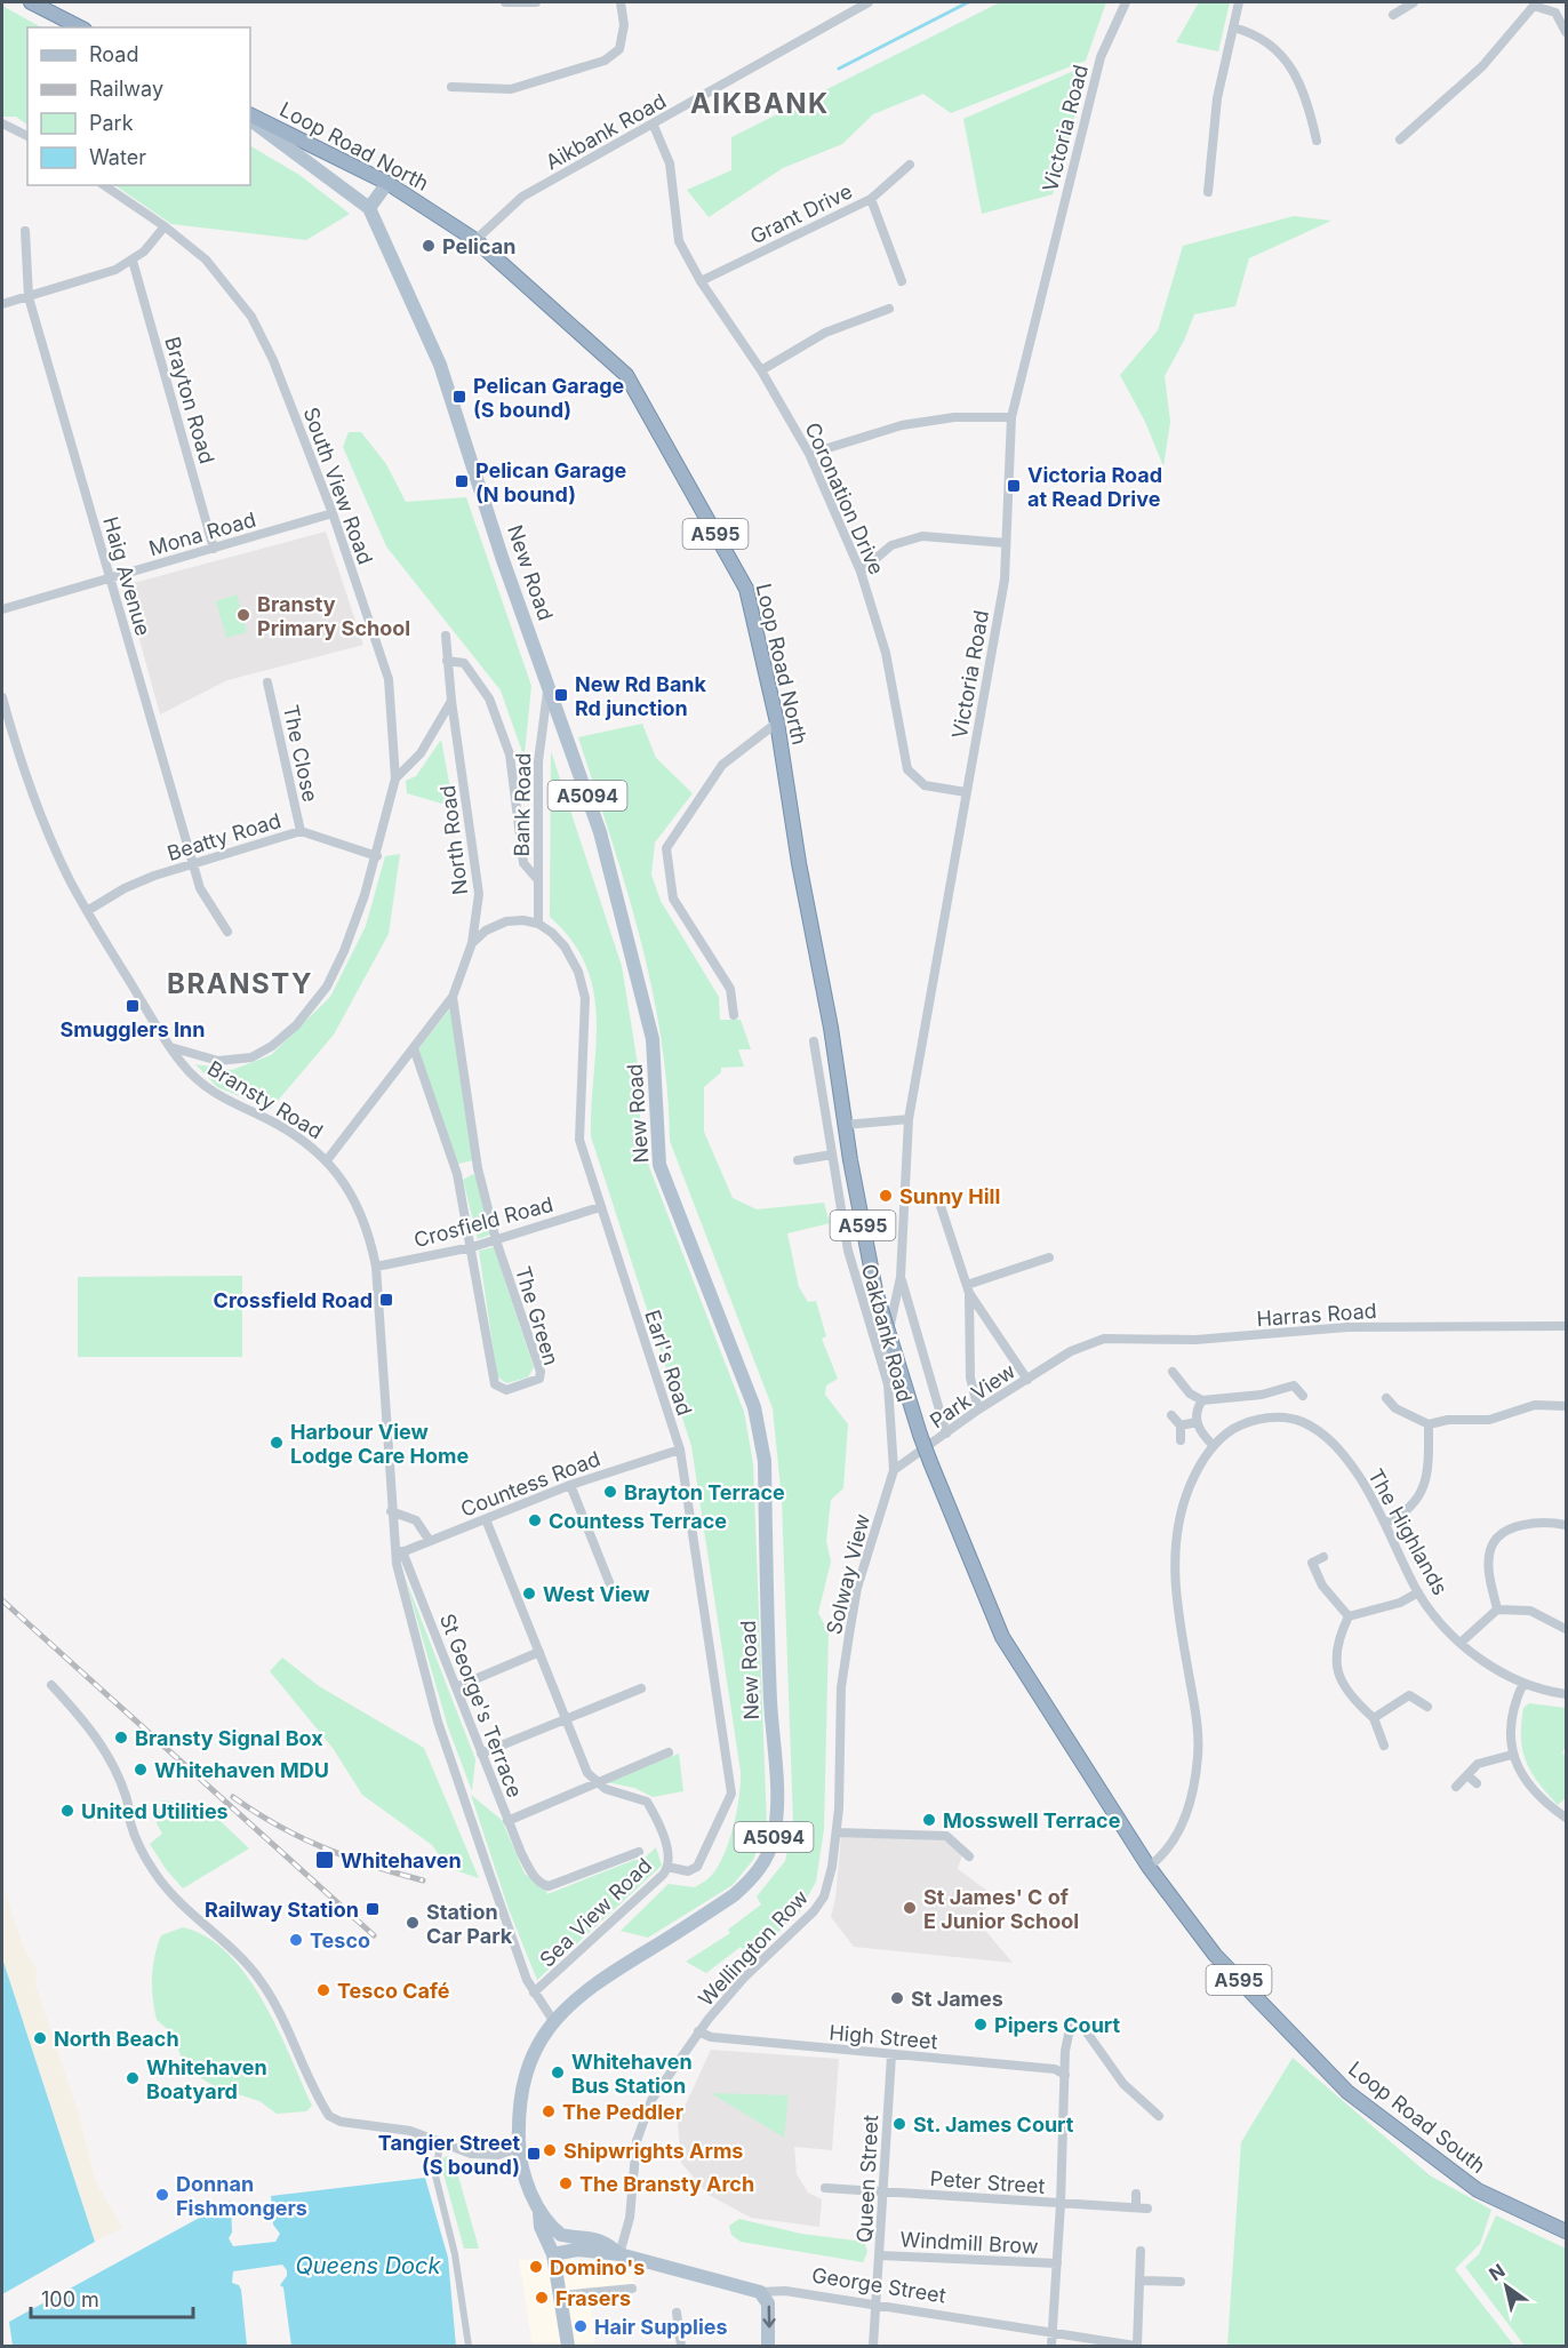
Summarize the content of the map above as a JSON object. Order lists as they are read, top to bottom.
{
  "streets": {
    "highway": ["Loop Road North", "A595", "Loop Road South"],
    "main road": ["New Road", "A5094", "George Street"],
    "street": [
      "Victoria Road",
      "Aikbank Road",
      "Grant Drive",
      "Brayton Road",
      "South View Road",
      "Coronation Drive",
      "Mona Road",
      "Haig Avenue",
      "The Close",
      "Bank Road",
      "Beatty Road",
      "North Road",
      "Bransty Road",
      "Crosfield Road",
      "Harras Road",
      "The Green",
      "Oakbank Road",
      "Earl's Road",
      "Park View",
      "Countess Road",
      "The Highlands",
      "Solway View",
      "St George's Terrace",
      "Sea View Road",
      "Wellington Row",
      "High Street",
      "Queen Street",
      "Peter Street",
      "Windmill Brow"
    ]
  },
  "crossings": [
    ["Victoria Road", "Coronation Drive"],
    ["Victoria Road", "Oakbank Road"],
    ["Aikbank Road", "Loop Road North"],
    ["Aikbank Road", "Coronation Drive"],
    ["Loop Road North", "Loop Road South"],
    ["Grant Drive", "Coronation Drive"],
    ["Brayton Road", "Mona Road"],
    ["South View Road", "Mona Road"],
    ["South View Road", "Beatty Road"],
    ["South View Road", "Bransty Road"],
    ["Mona Road", "Haig Avenue"],
    ["New Road", "A5094"],
    ["New Road", "Bank Road"],
    ["New Road", "Bransty Road"],
    ["Haig Avenue", "Beatty Road"],
    ["The Close", "Beatty Road"],
    ["A5094", "Bransty Road"],
    ["A5094", "George Street"],
    ["Bank Road", "Earl's Road"],
    ["Beatty Road", "Bransty Road"],
    ["North Road", "Bransty Road"],
    ["North Road", "The Green"],
    ["Bransty Road", "Crosfield Road"],
    ["Bransty Road", "Countess Road"],
    ["Bransty Road", "St George's Terrace"],
    ["Bransty Road", "Sea View Road"],
    ["Crosfield Road", "The Green"],
    ["Crosfield Road", "Earl's Road"],
    ["Harras Road", "Park View"],
    ["Oakbank Road", "Park View"],
    ["Oakbank Road", "Solway View"],
    ["Earl's Road", "Countess Road"],
    ["Earl's Road", "Sea View Road"],
    ["Park View", "Solway View"],
    ["Countess Road", "St George's Terrace"],
    ["The Highlands", "Loop Road South"],
    ["Solway View", "Wellington Row"],
    ["Wellington Row", "High Street"],
    ["Wellington Row", "George Street"],
    ["High Street", "Queen Street"],
    ["Queen Street", "Peter Street"],
    ["Queen Street", "Windmill Brow"],
    ["Queen Street", "George Street"]
  ],
  "districts": ["AIKBANK", "BRANSTY"],
  "water": ["Queens Dock"],
  "places": {
    "other": [
      "Pelican",
      "Bransty Primary School",
      "Sunny Hill",
      "Harbour View Lodge Care Home",
      "Brayton Terrace",
      "Countess Terrace",
      "West View",
      "Bransty Signal Box",
      "Whitehaven MDU",
      "United Utilities",
      "Mosswell Terrace",
      "St James' C of E Junior School",
      "Station Car Park",
      "Tesco",
      "Tesco Café",
      "St James",
      "Pipers Court",
      "North Beach",
      "Whitehaven Bus Station",
      "Whitehaven Boatyard",
      "The Peddler",
      "St. James Court",
      "Shipwrights Arms",
      "The Bransty Arch",
      "Donnan Fishmongers",
      "Domino's",
      "Frasers",
      "Hair Supplies"
    ],
    "transit": [
      "Pelican Garage (S bound)",
      "Pelican Garage (N bound)",
      "Victoria Road at Read Drive",
      "New Rd Bank Rd junction",
      "Smugglers Inn",
      "Crossfield Road",
      "Whitehaven",
      "Railway Station",
      "Tangier Street (S bound)"
    ]
  },
  "legend": [
    "Road",
    "Railway",
    "Park",
    "Water"
  ],
  "scale_bar": "100 m",
  "north": "top left"
}
